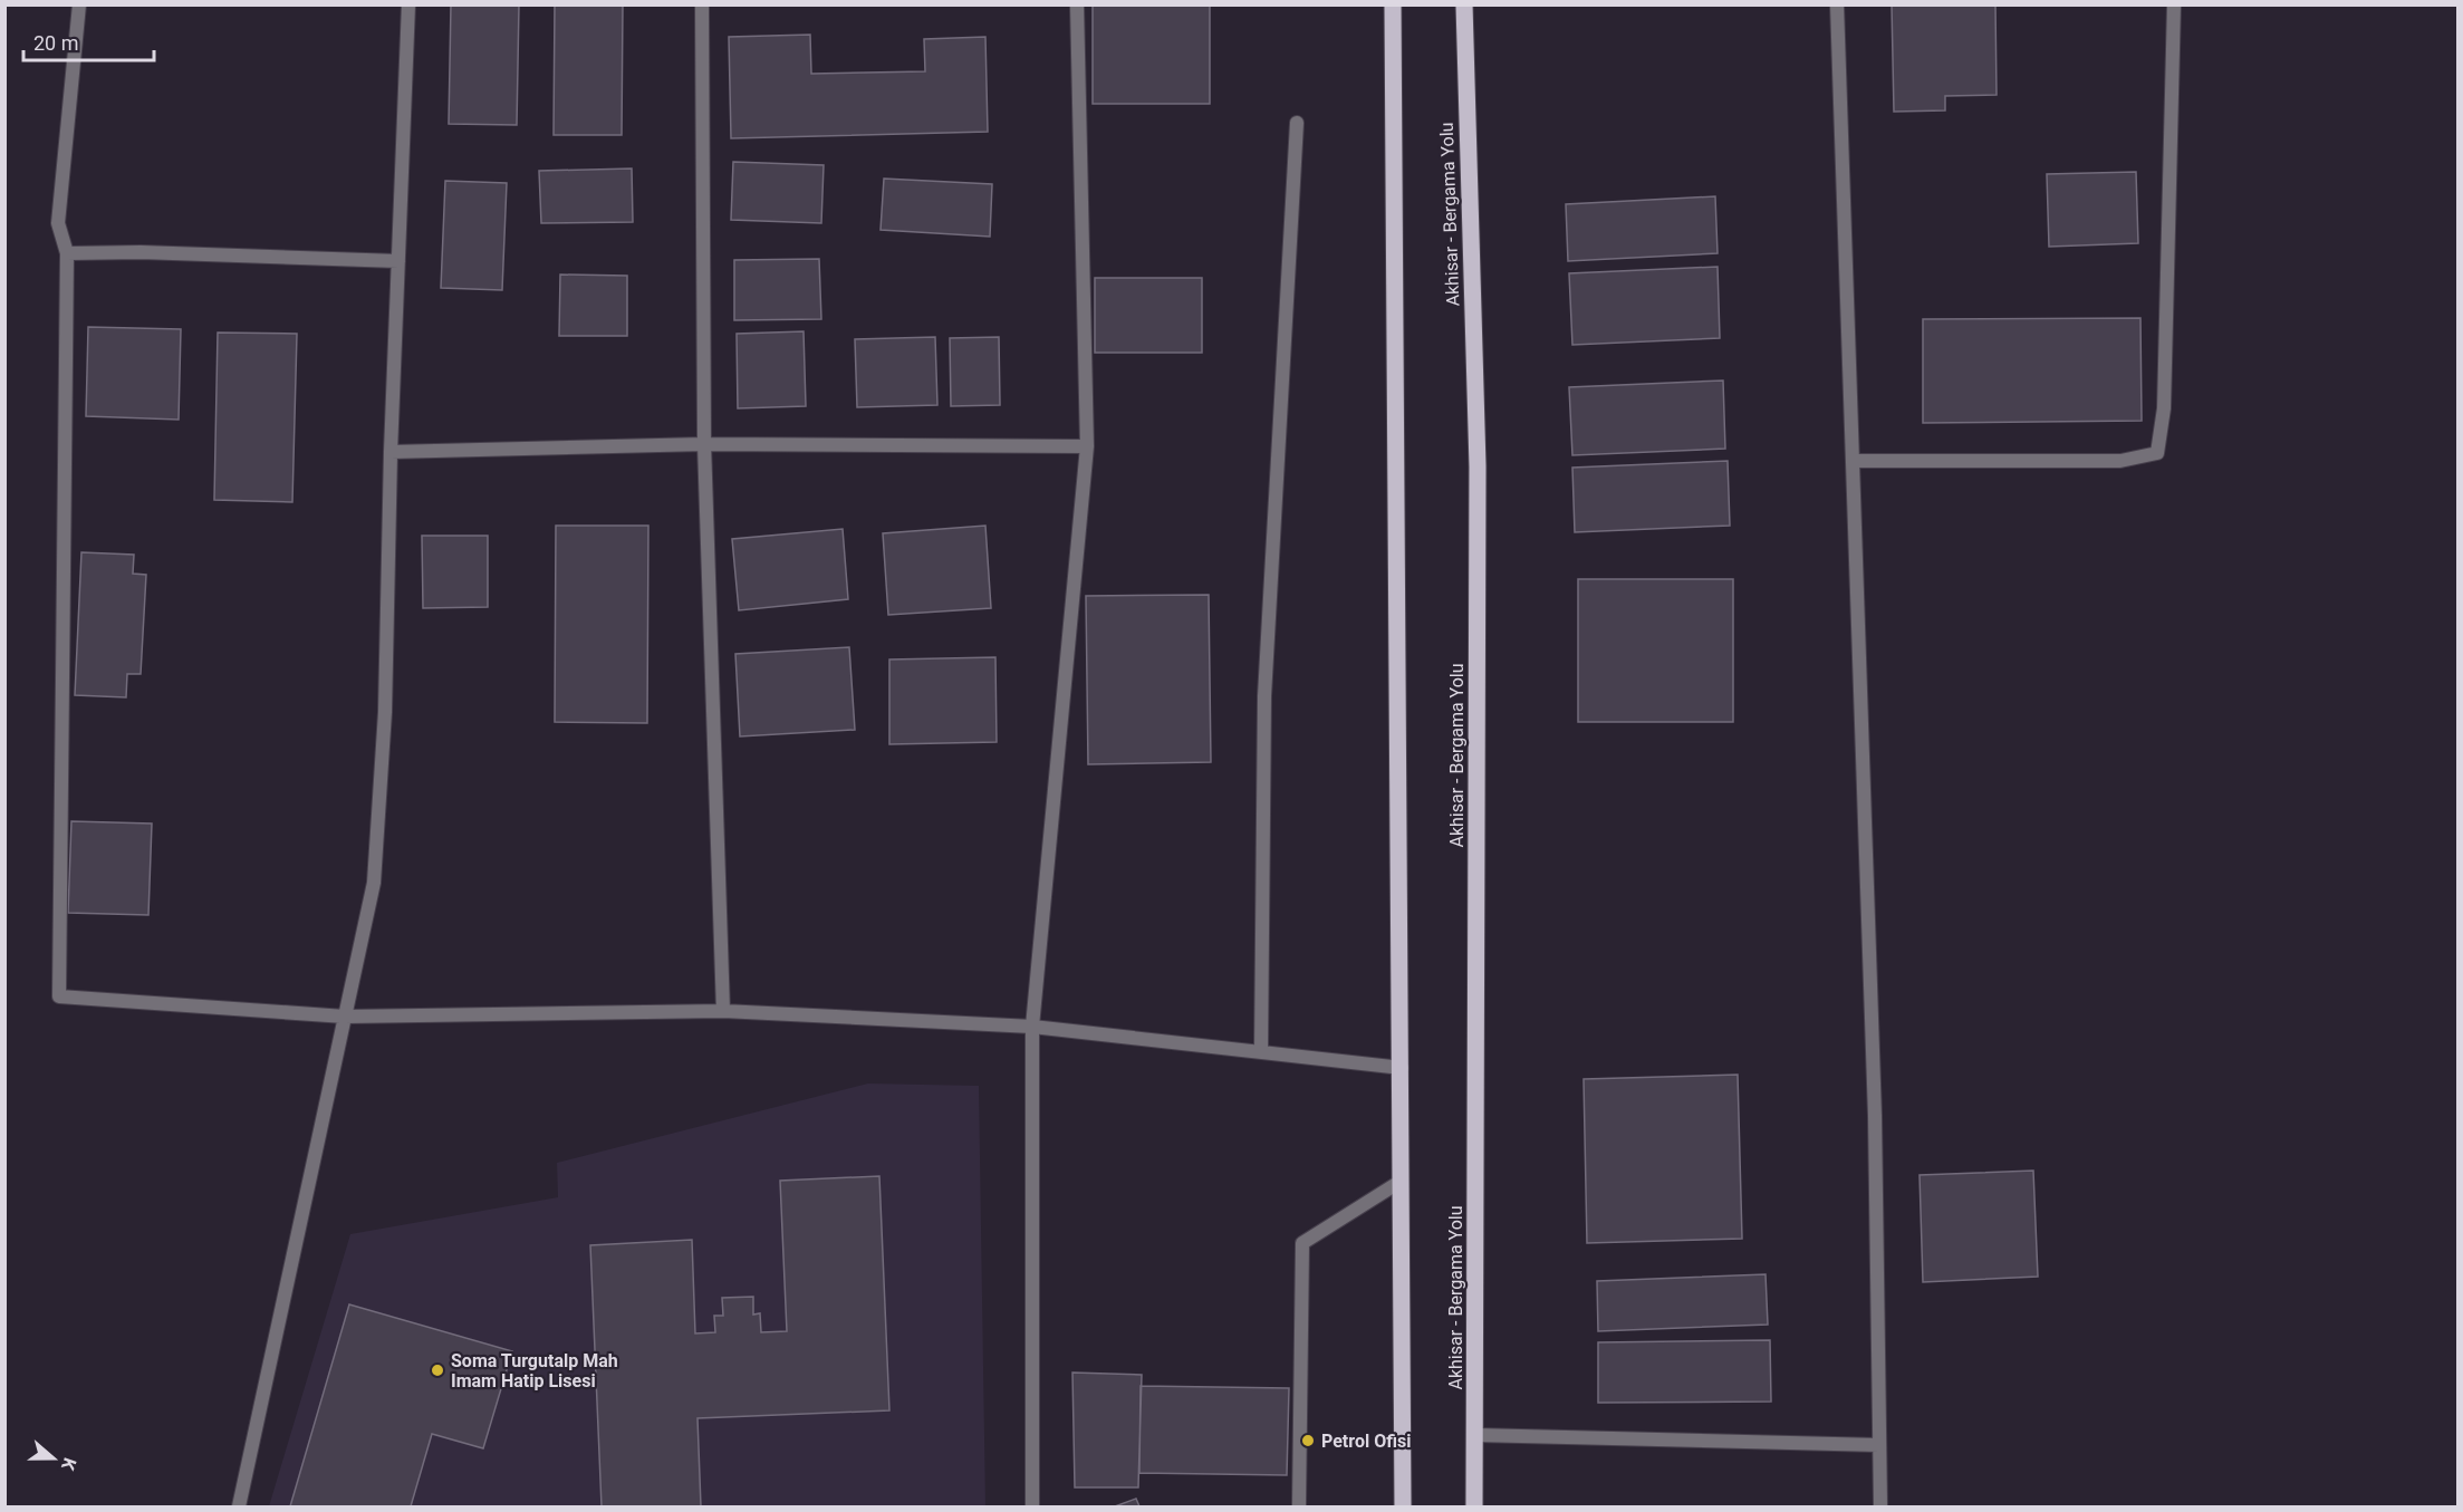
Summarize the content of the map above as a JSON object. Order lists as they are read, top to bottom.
{
  "streets": {
    "main road": ["Akhisar - Bergama Yolu"]
  },
  "places": ["Soma Turgutalp Mah Imam Hatip Lisesi", "Petrol Ofisi"],
  "scale_bar": "20 m",
  "north": "right"
}
